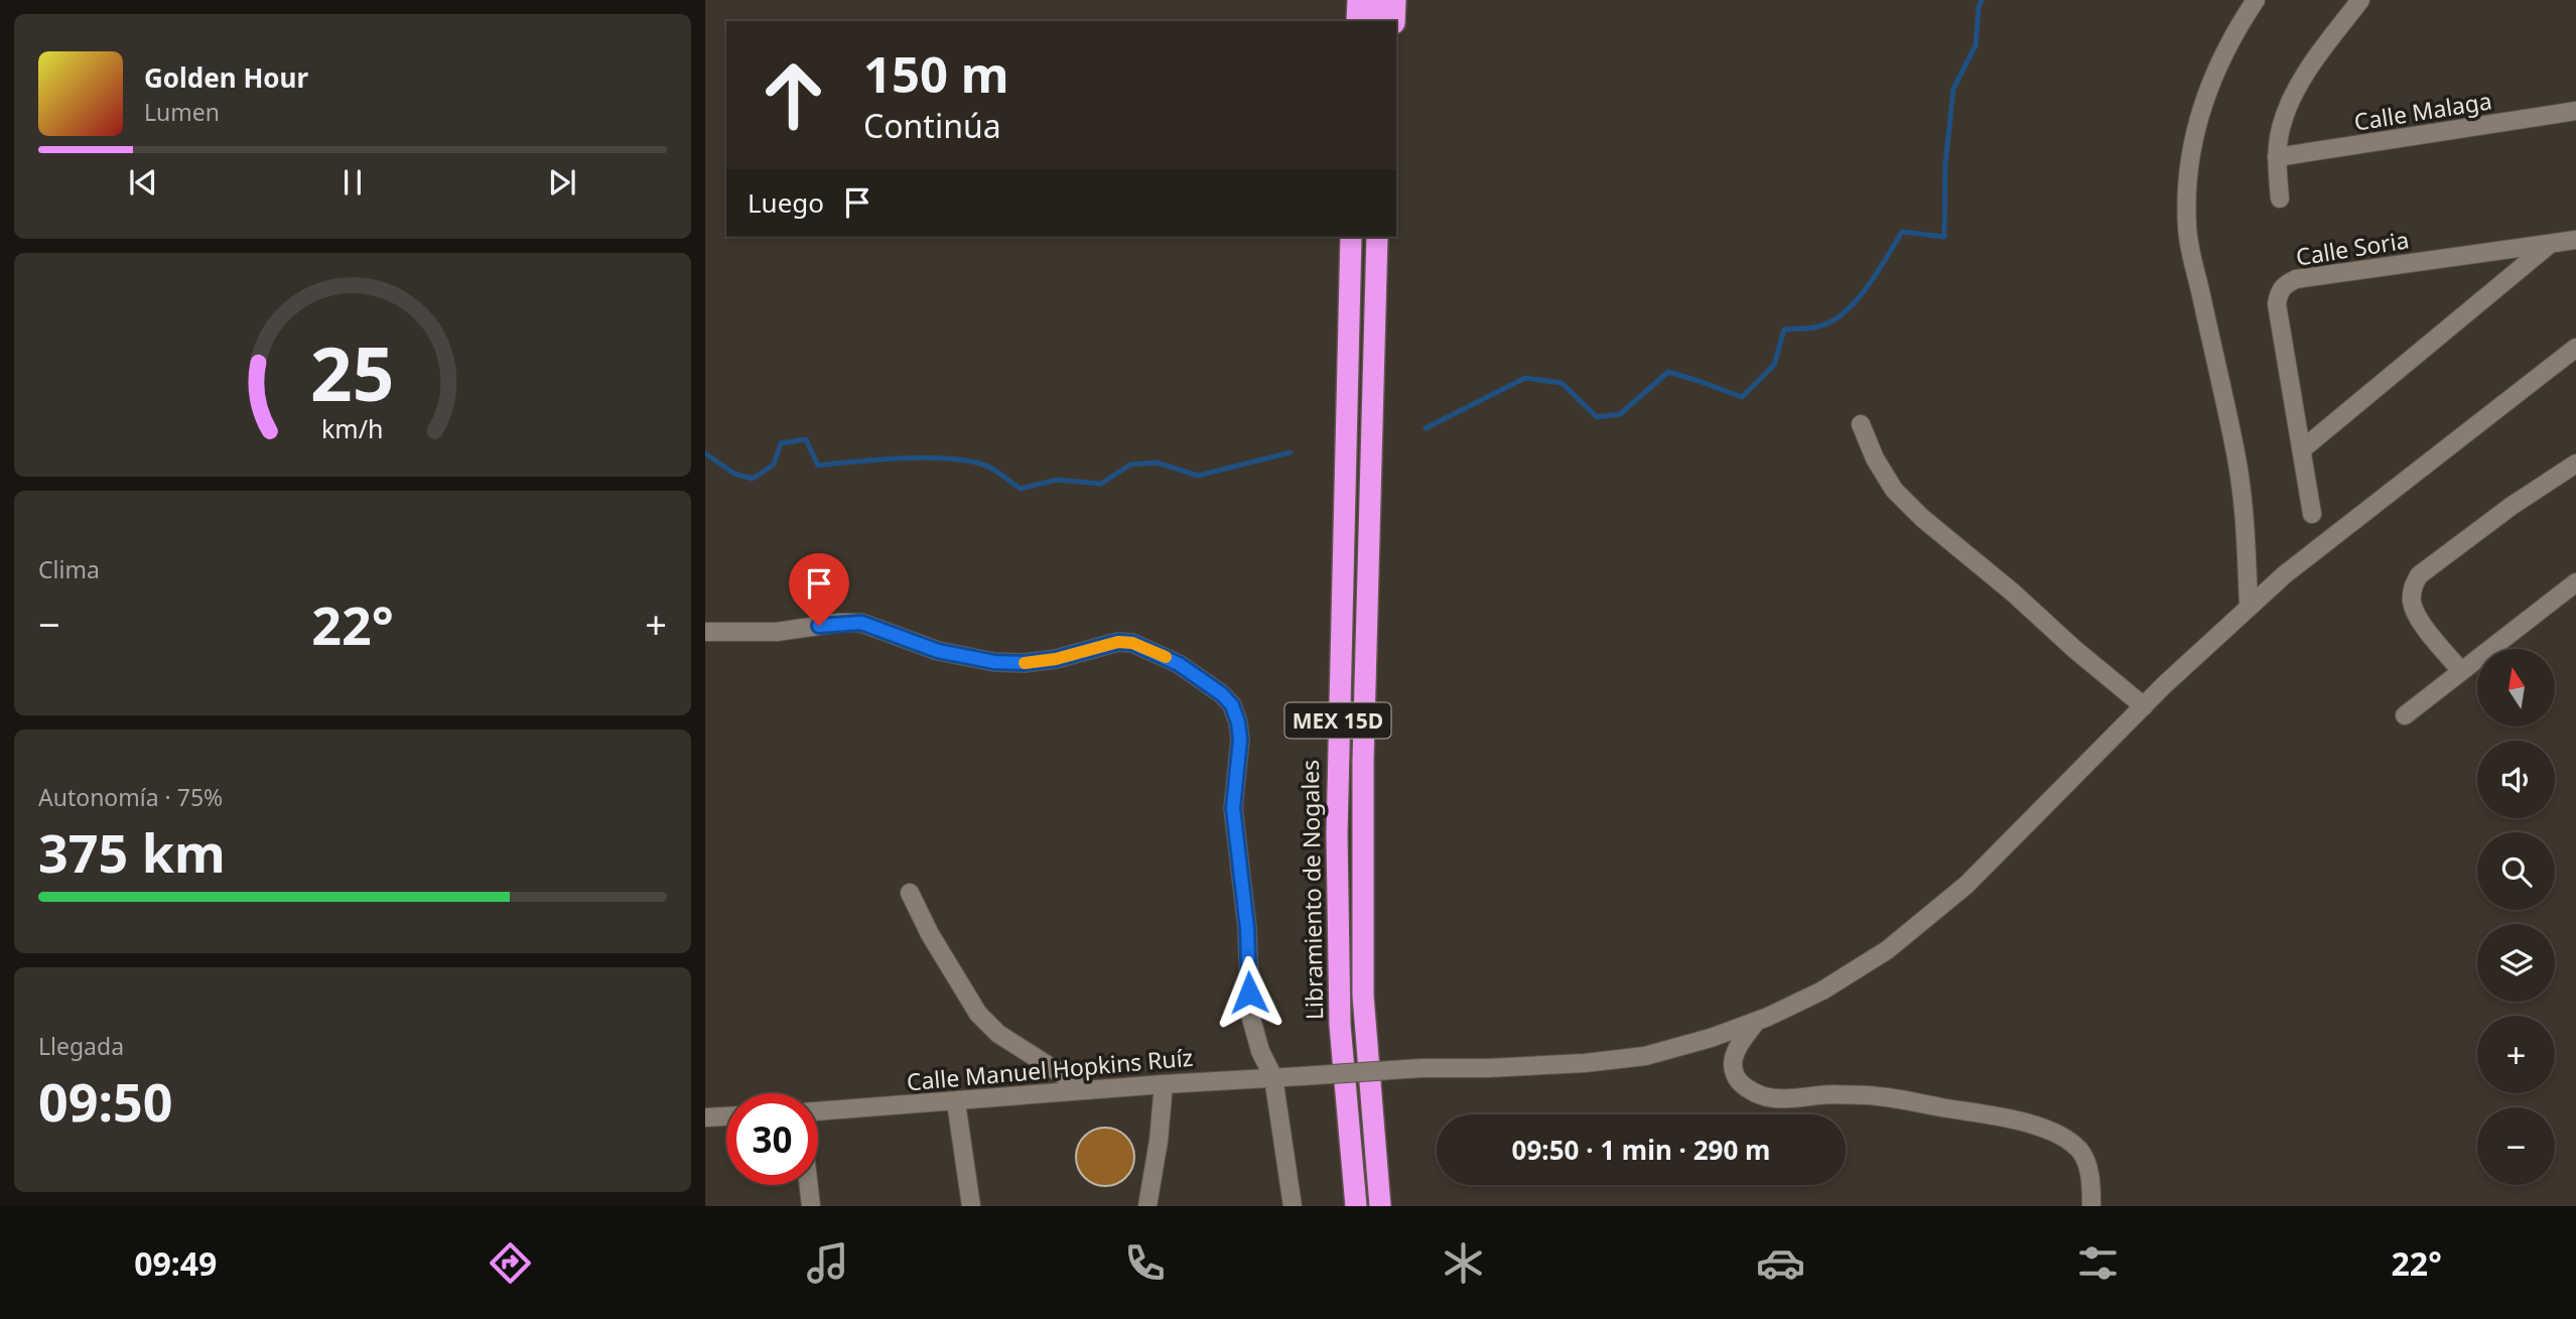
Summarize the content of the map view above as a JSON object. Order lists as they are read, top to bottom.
{
  "streets": {
    "highway": ["MEX 15D", "Libramiento de Nogales"],
    "street": ["Calle Malaga", "Calle Soria", "Calle Manuel Hopkins Ruíz"]
  },
  "north": "top",
  "page": {
    "turn": ["150 m", "Continúa"],
    "song": ["Golden Hour", "Lumen"],
    "then": "Luego",
    "tile": [
      "Clima",
      ["Autonomía · 75%", "375 km"],
      ["Llegada", "09:50"]
    ],
    "heat": ["−", "22°", "+"],
    "map_buttons": ["+", "−"],
    "limit": "30",
    "trip": "09:50 · 1 min · 290 m",
    "tabs": ["09:49", "22°"],
    "gauge": ["25", "km/h"]
  }
}
